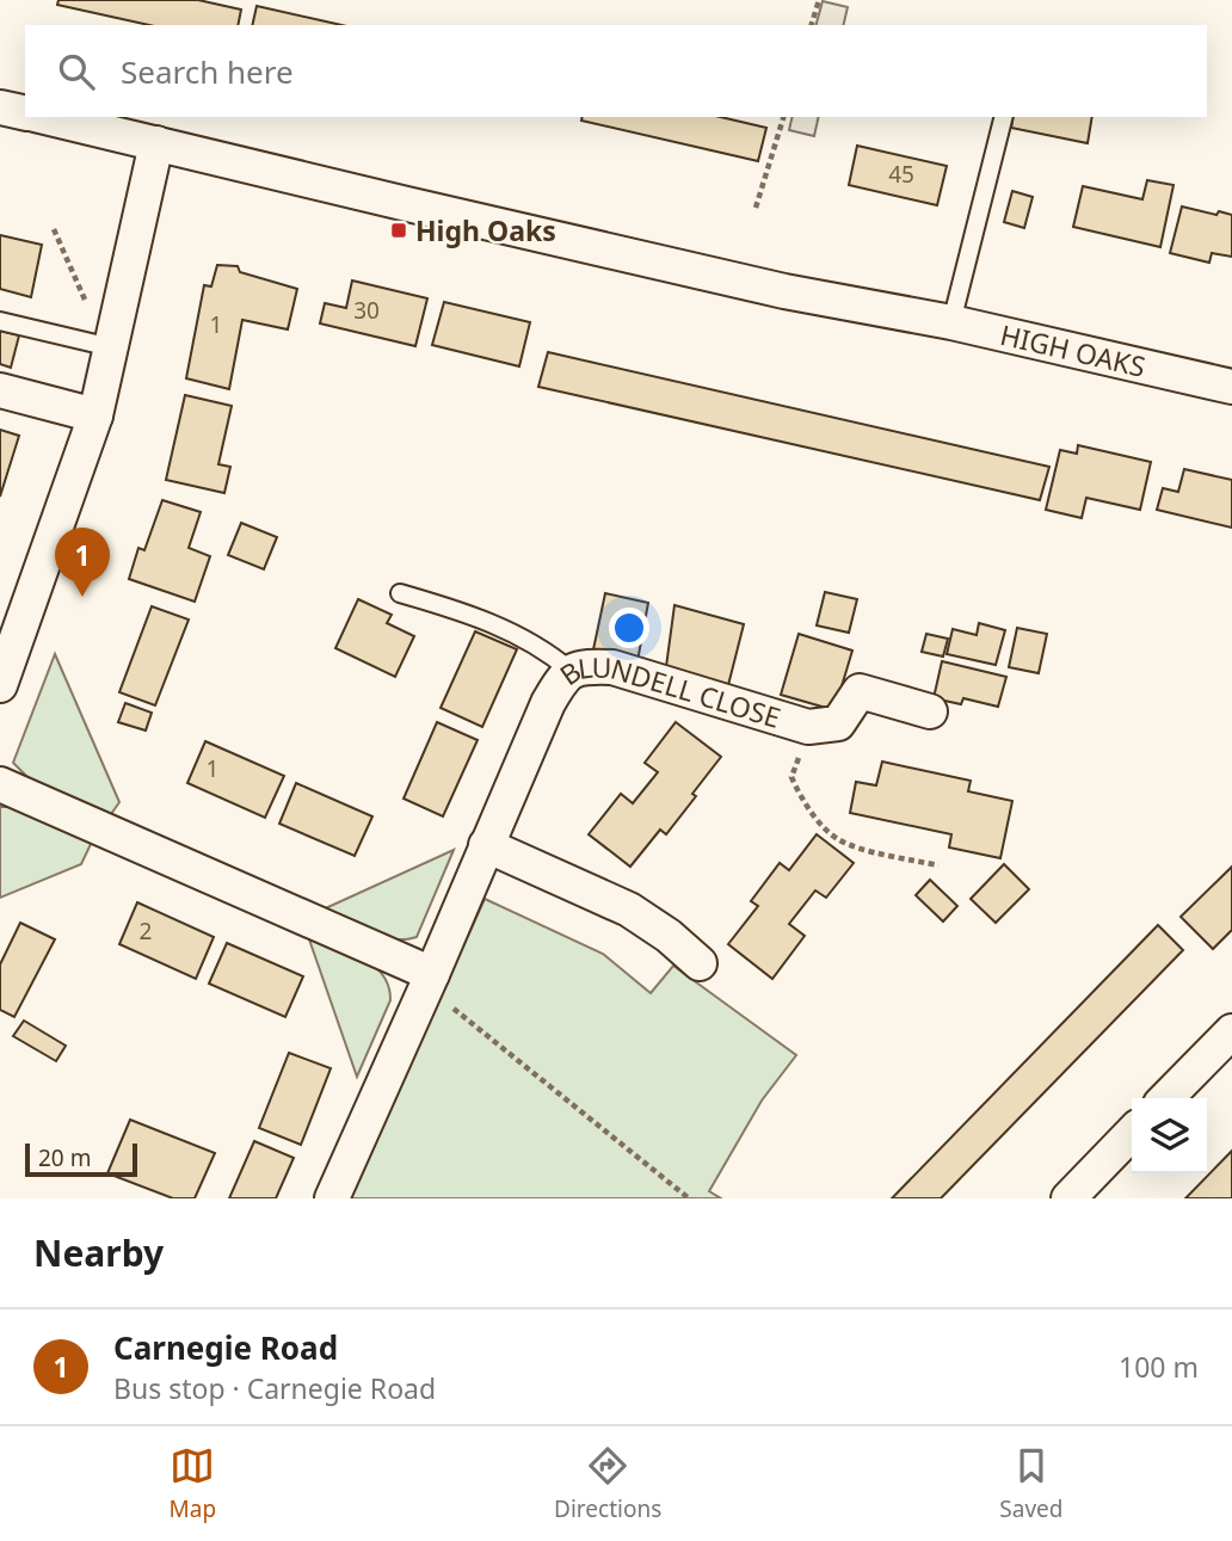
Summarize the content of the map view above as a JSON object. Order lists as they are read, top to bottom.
{
  "streets": {
    "street": ["HIGH OAKS", "BLUNDELL CLOSE"]
  },
  "places": {
    "transit": ["High Oaks"]
  },
  "house_numbers": [
    "45",
    "30",
    "1",
    "1",
    "2"
  ],
  "scale_bar": "20 m",
  "page": {
    "search": "Search here",
    "pins": "1",
    "scale": "20 m",
    "heading": "Nearby",
    "list": [
      {
        "mark": "1",
        "name": "Carnegie Road",
        "note": "Bus stop · Carnegie Road",
        "value": "100 m"
      }
    ],
    "nav": ["Map", "Directions", "Saved"]
  }
}
